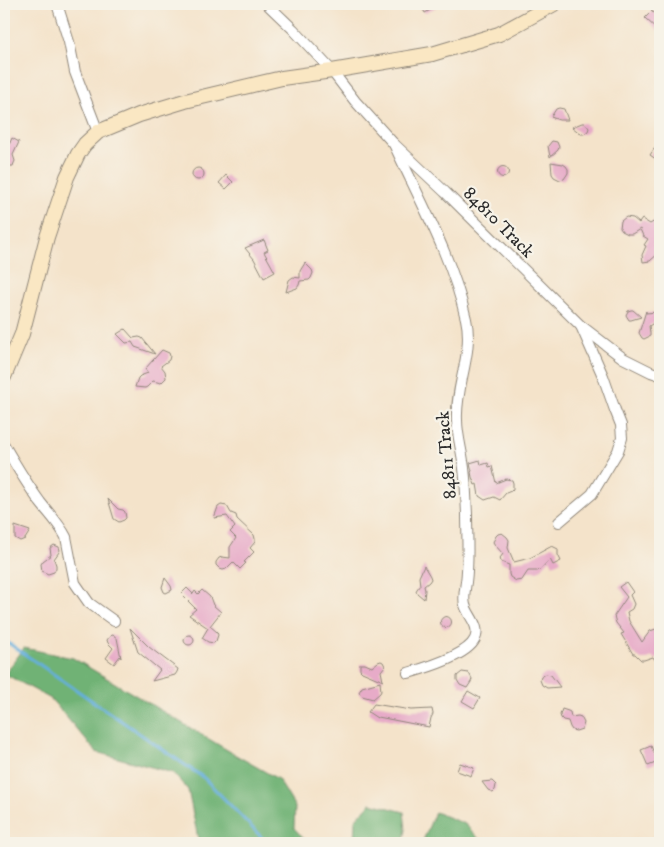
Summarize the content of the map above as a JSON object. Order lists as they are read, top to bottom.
{
  "streets": {
    "street": ["84810 Track", "84811 Track"]
  },
  "crossings": [
    ["84810 Track", "84811 Track"]
  ]
}
